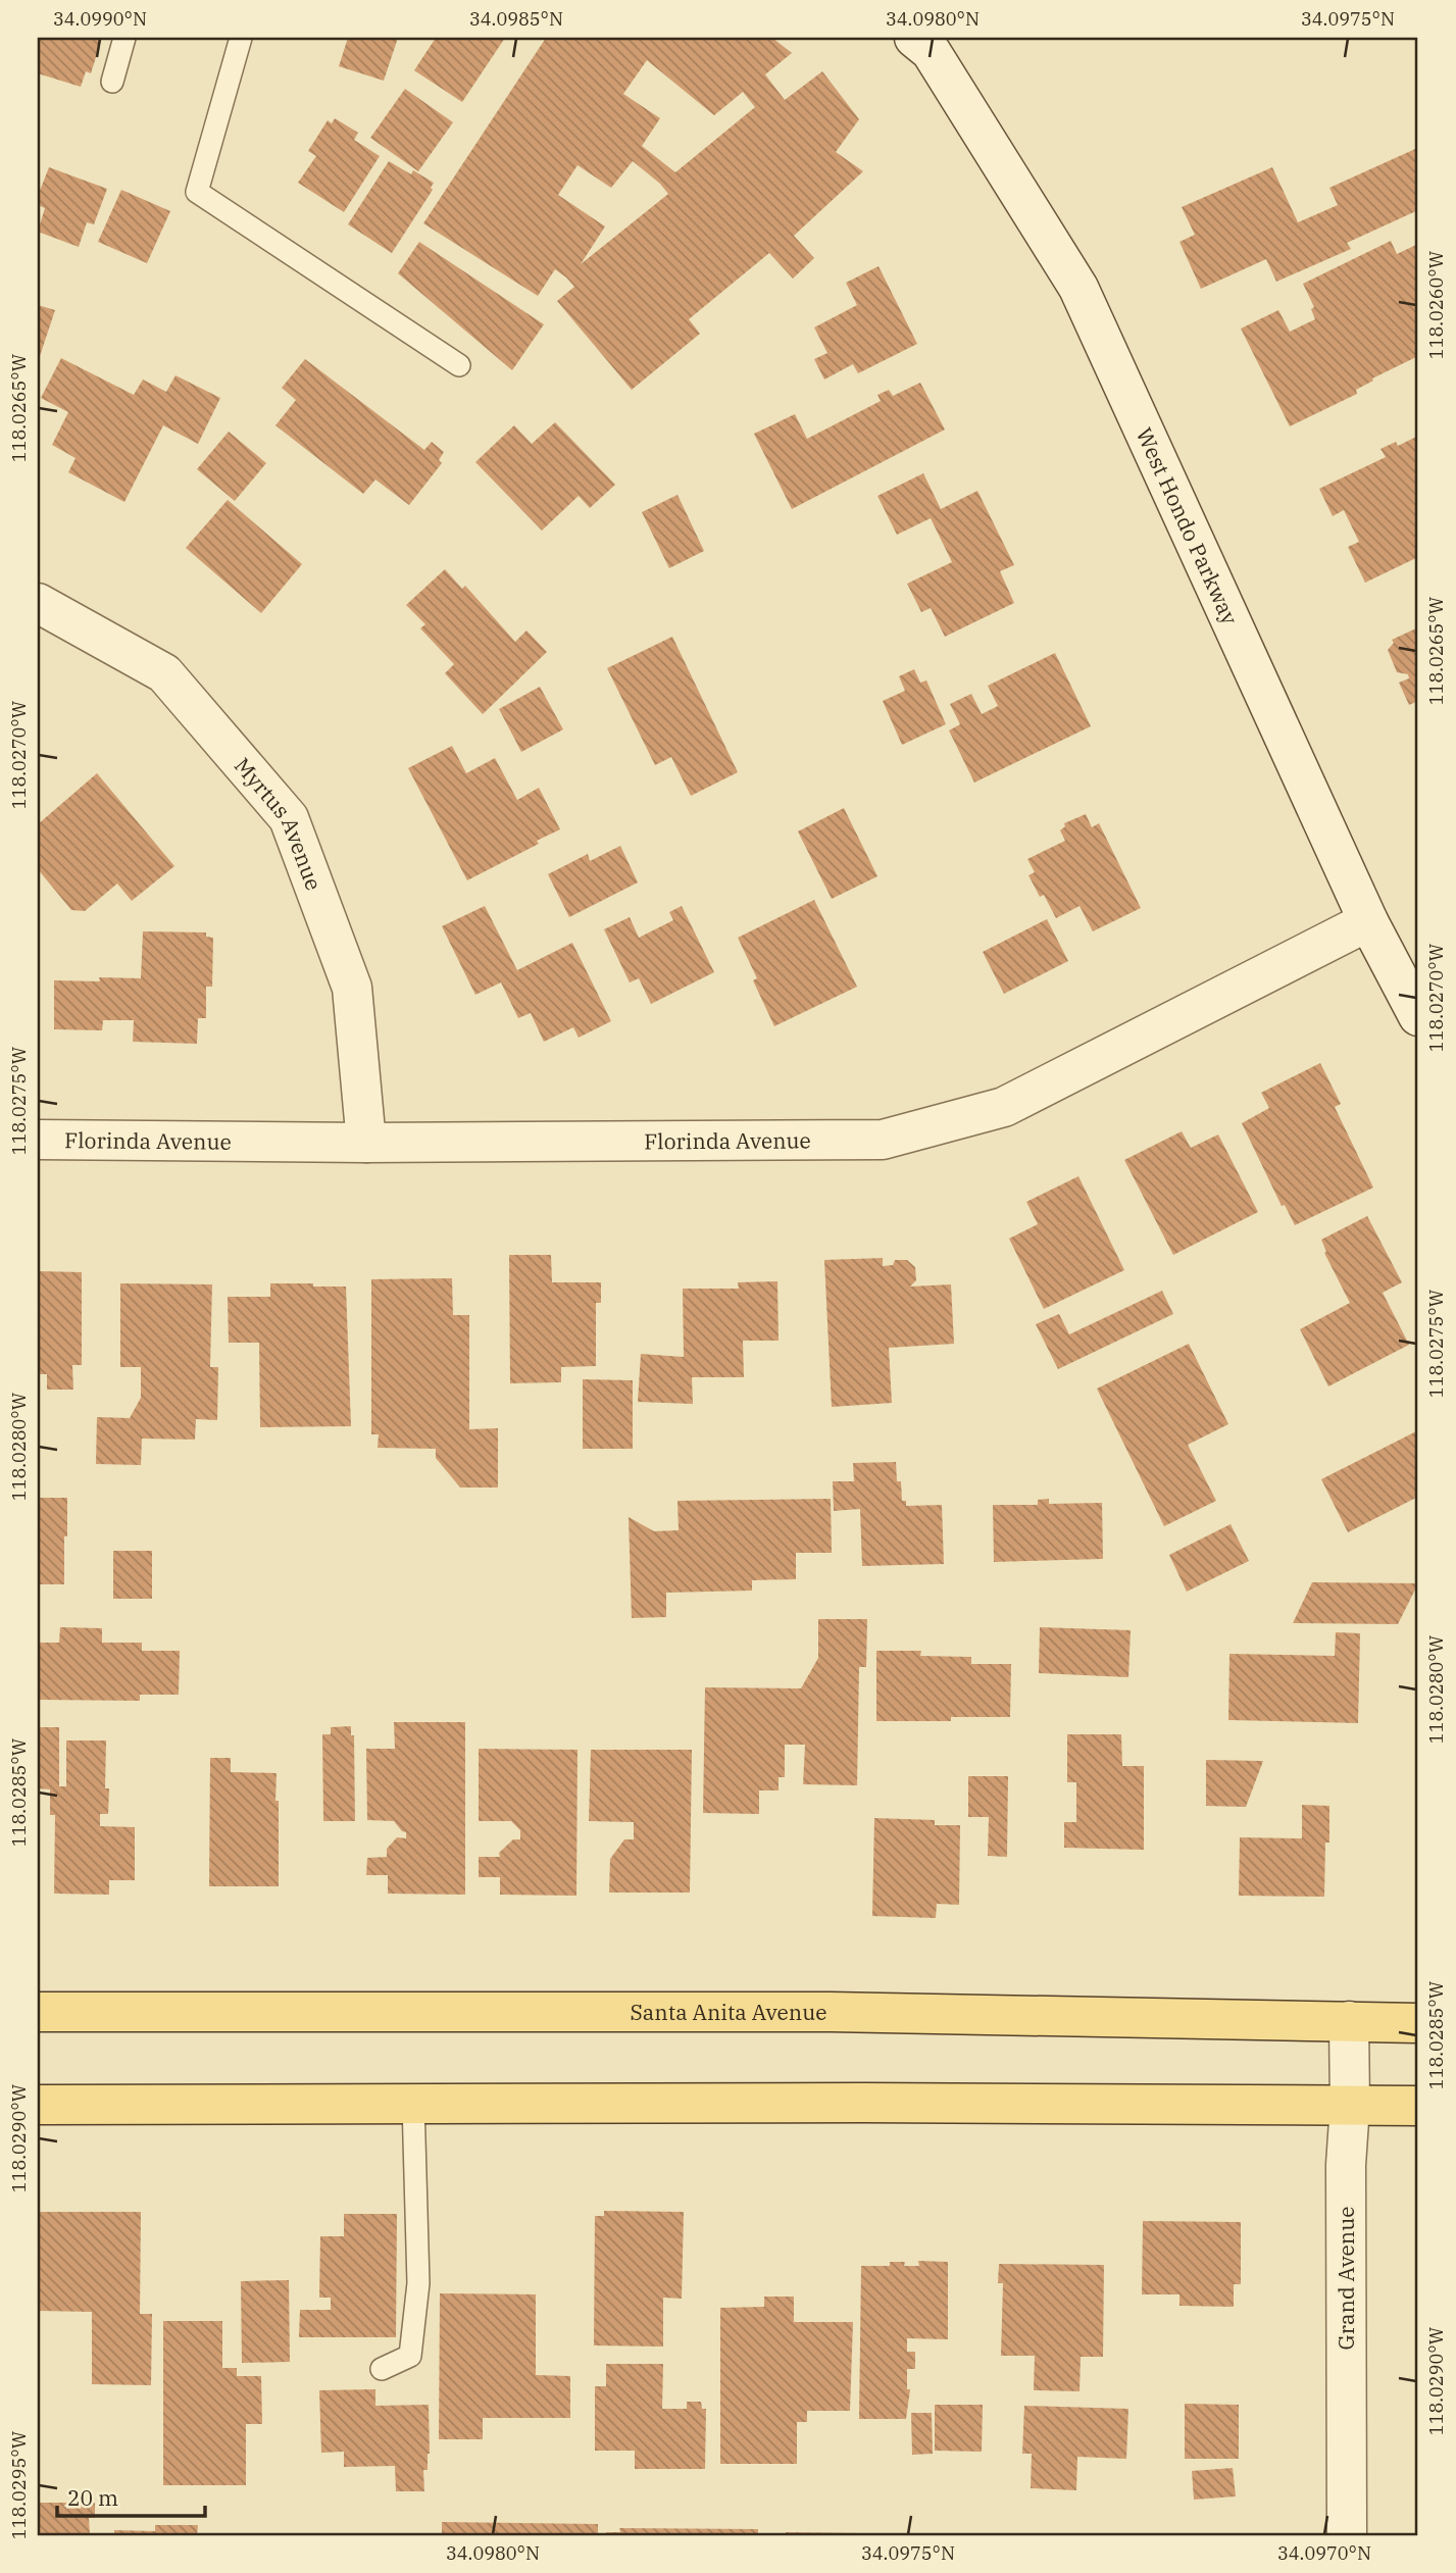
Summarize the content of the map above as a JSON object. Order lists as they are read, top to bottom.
{
  "streets": {
    "main road": ["Santa Anita Avenue"],
    "street": [
      "West Hondo Parkway",
      "Myrtus Avenue",
      "Florinda Avenue",
      "Grand Avenue"
    ]
  },
  "crossings": [
    ["West Hondo Parkway", "Florinda Avenue"],
    ["Myrtus Avenue", "Florinda Avenue"],
    ["Santa Anita Avenue", "Grand Avenue"]
  ],
  "scale_bar": "20 m",
  "coordinates": [
    "34.0990°N",
    "34.0985°N",
    "34.0980°N",
    "34.0975°N",
    "118.0260°W",
    "118.0265°W",
    "118.0270°W",
    "118.0275°W",
    "118.0280°W",
    "118.0285°W",
    "118.0290°W",
    "118.0295°W",
    "34.0970°N"
  ]
}
